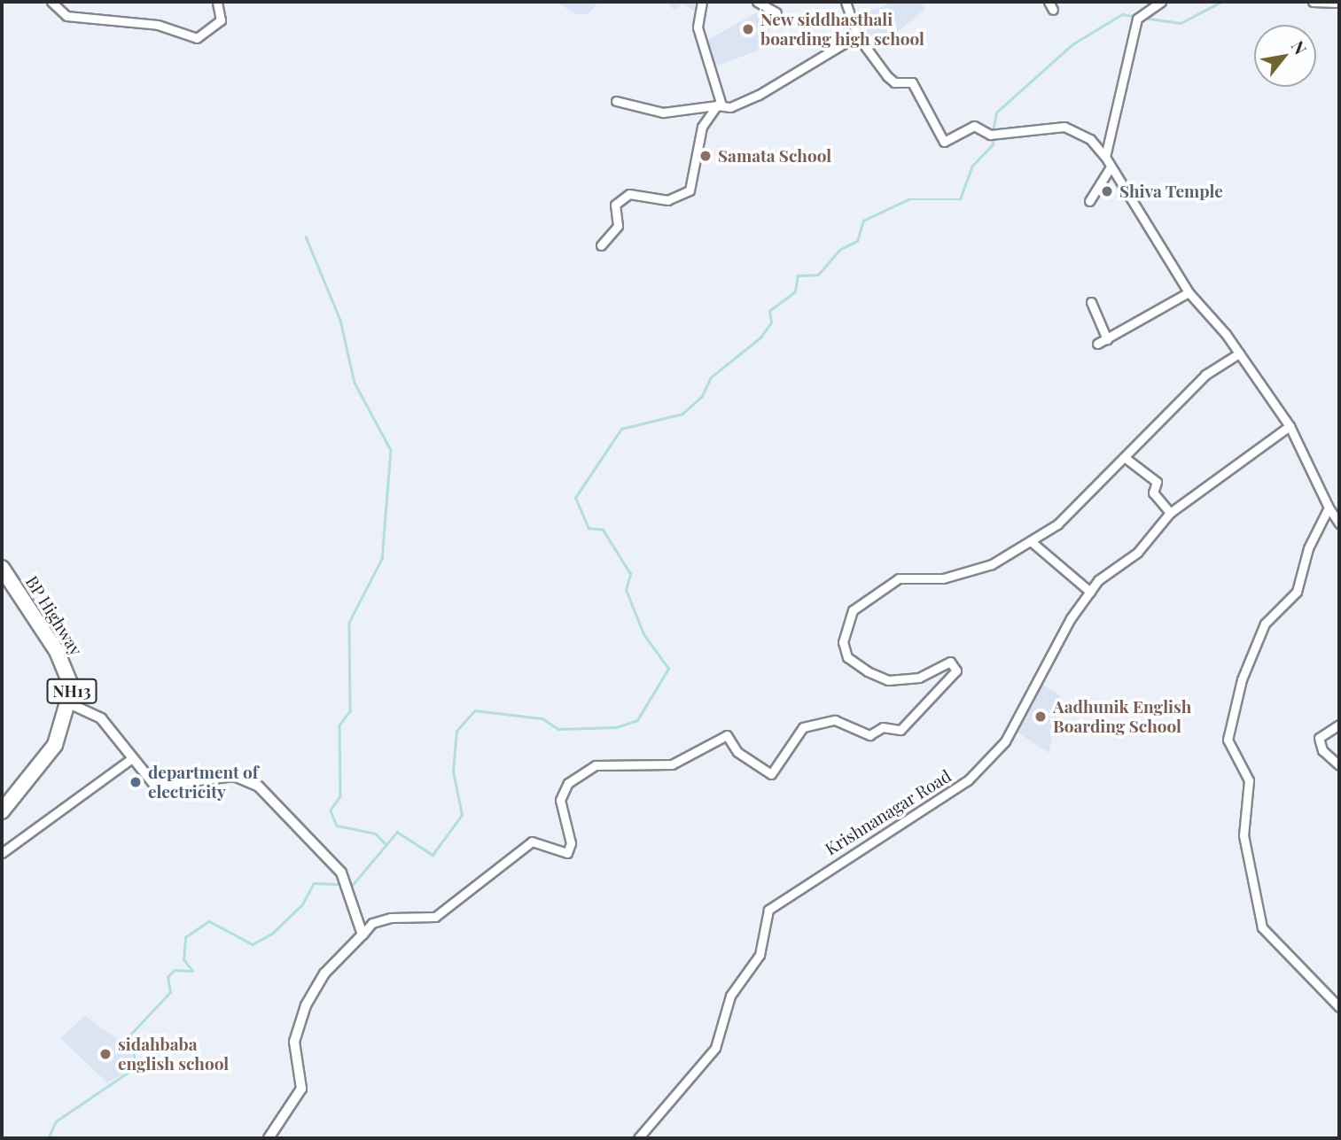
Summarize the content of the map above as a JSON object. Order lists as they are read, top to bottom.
{
  "streets": {
    "highway": ["BP Highway", "NH13"],
    "street": ["Krishnanagar Road"]
  },
  "crossings": [
    ["BP Highway", "NH13"]
  ],
  "places": [
    "New siddhasthali boarding high school",
    "Samata School",
    "Shiva Temple",
    "Aadhunik English Boarding School",
    "department of electricity",
    "sidahbaba english school"
  ],
  "north": "top right"
}
